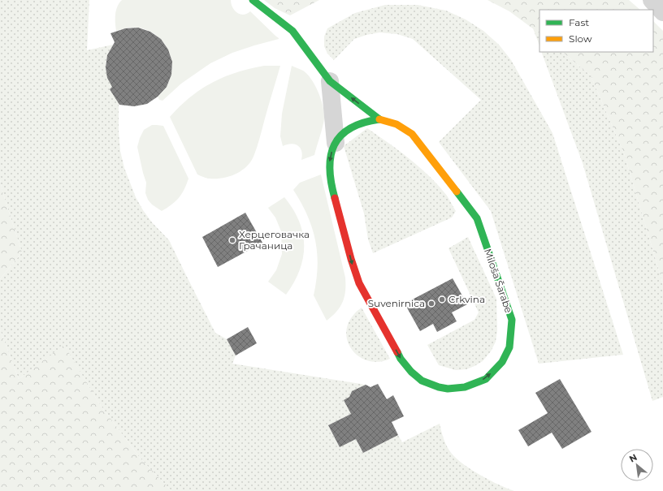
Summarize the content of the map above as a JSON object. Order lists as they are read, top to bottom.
{
  "streets": {
    "street": ["Miloša Šarabe"]
  },
  "places": ["Херцеговачка Грачаница", "Crkvina", "Suvenirnica"],
  "legend": ["Fast", "Slow"],
  "north": "top left"
}
